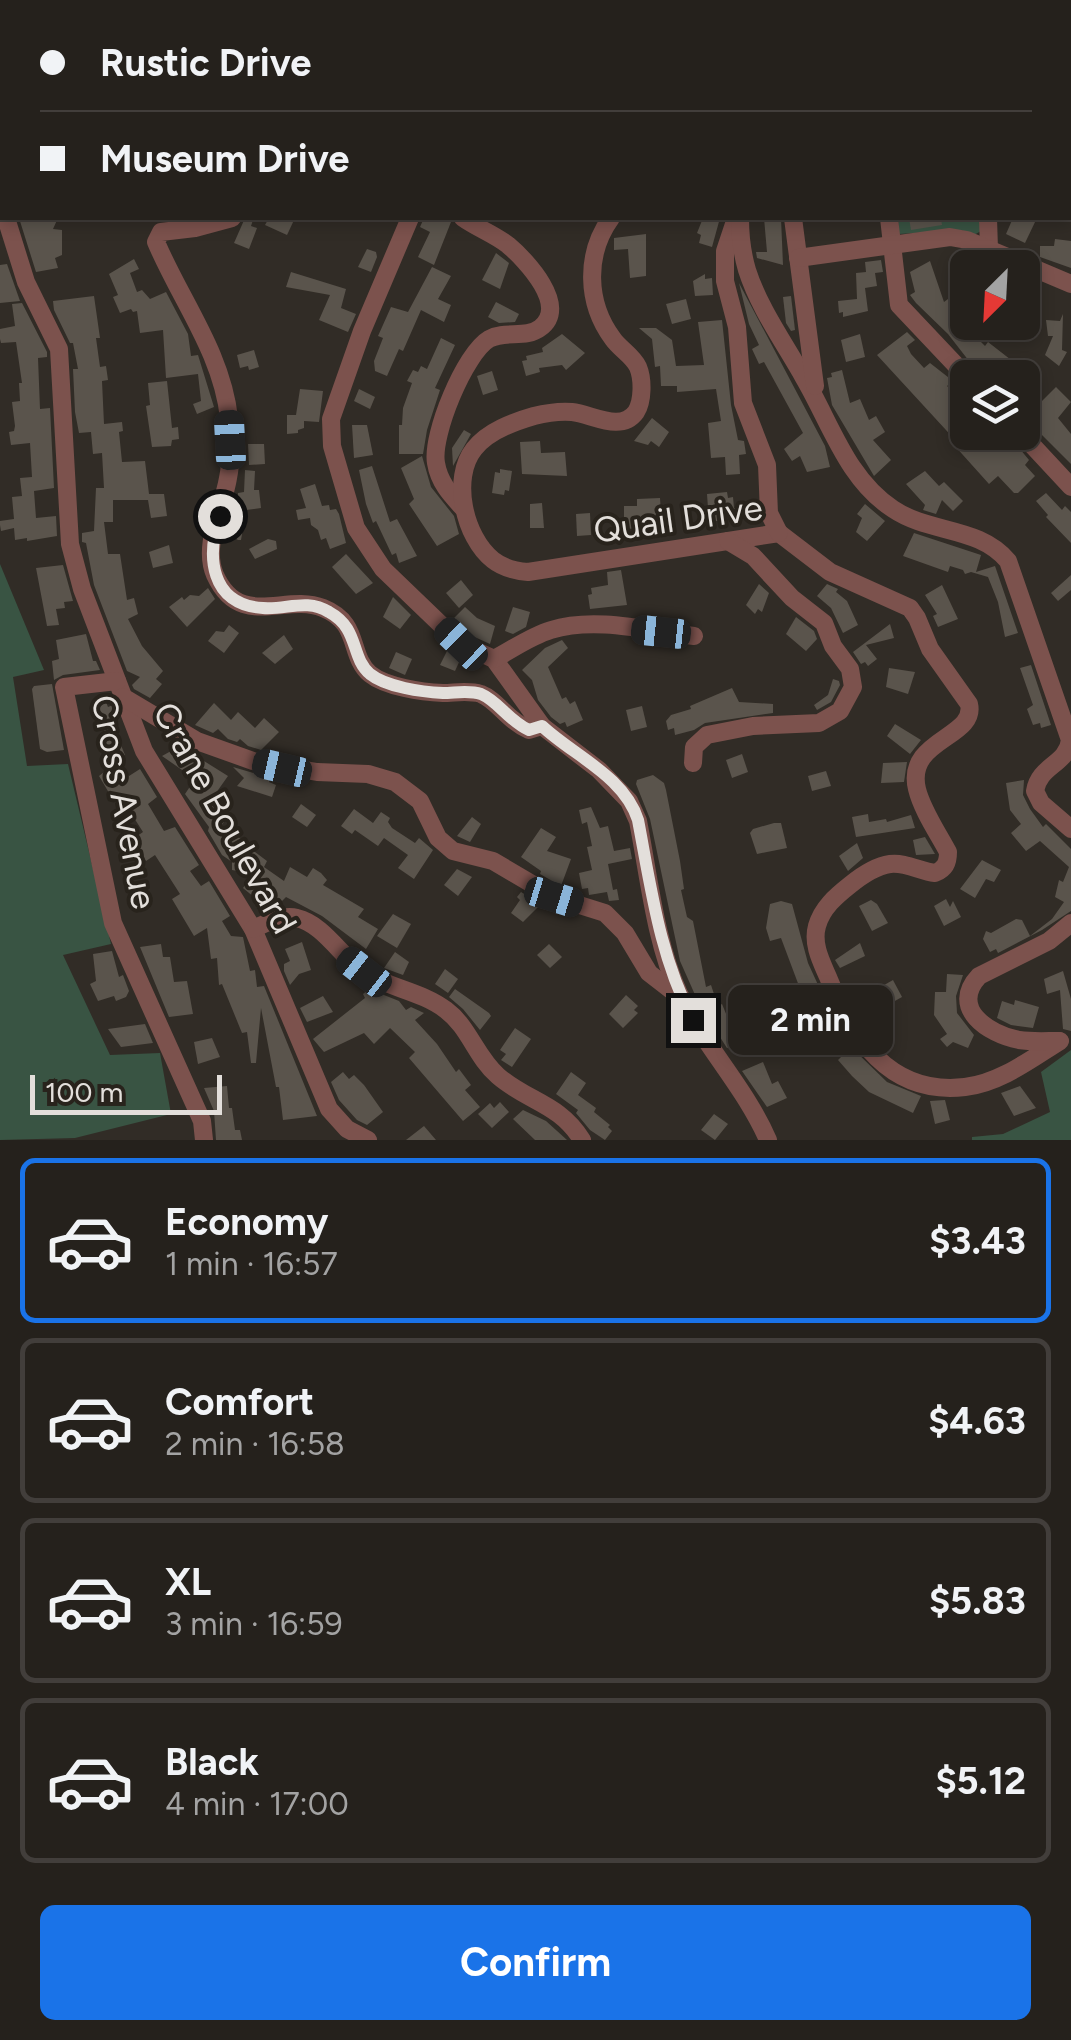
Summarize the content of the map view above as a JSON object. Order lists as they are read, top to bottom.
{
  "streets": {
    "street": ["Quail Drive", "Cross Avenue", "Crane Boulevard"]
  },
  "crossings": [
    ["Cross Avenue", "Crane Boulevard"]
  ],
  "scale_bar": "100 m",
  "north": "bottom left",
  "page": {
    "banner": ["Rustic Drive", "Museum Drive"],
    "bubble": "2 min",
    "scale": "100 m",
    "list": [
      {
        "name": "Economy",
        "note": "1 min · 16:57",
        "value": "$3.43"
      },
      {
        "name": "Comfort",
        "note": "2 min · 16:58",
        "value": "$4.63"
      },
      {
        "name": "XL",
        "note": "3 min · 16:59",
        "value": "$5.83"
      },
      {
        "name": "Black",
        "note": "4 min · 17:00",
        "value": "$5.12"
      }
    ],
    "buttons": "Confirm"
  }
}
